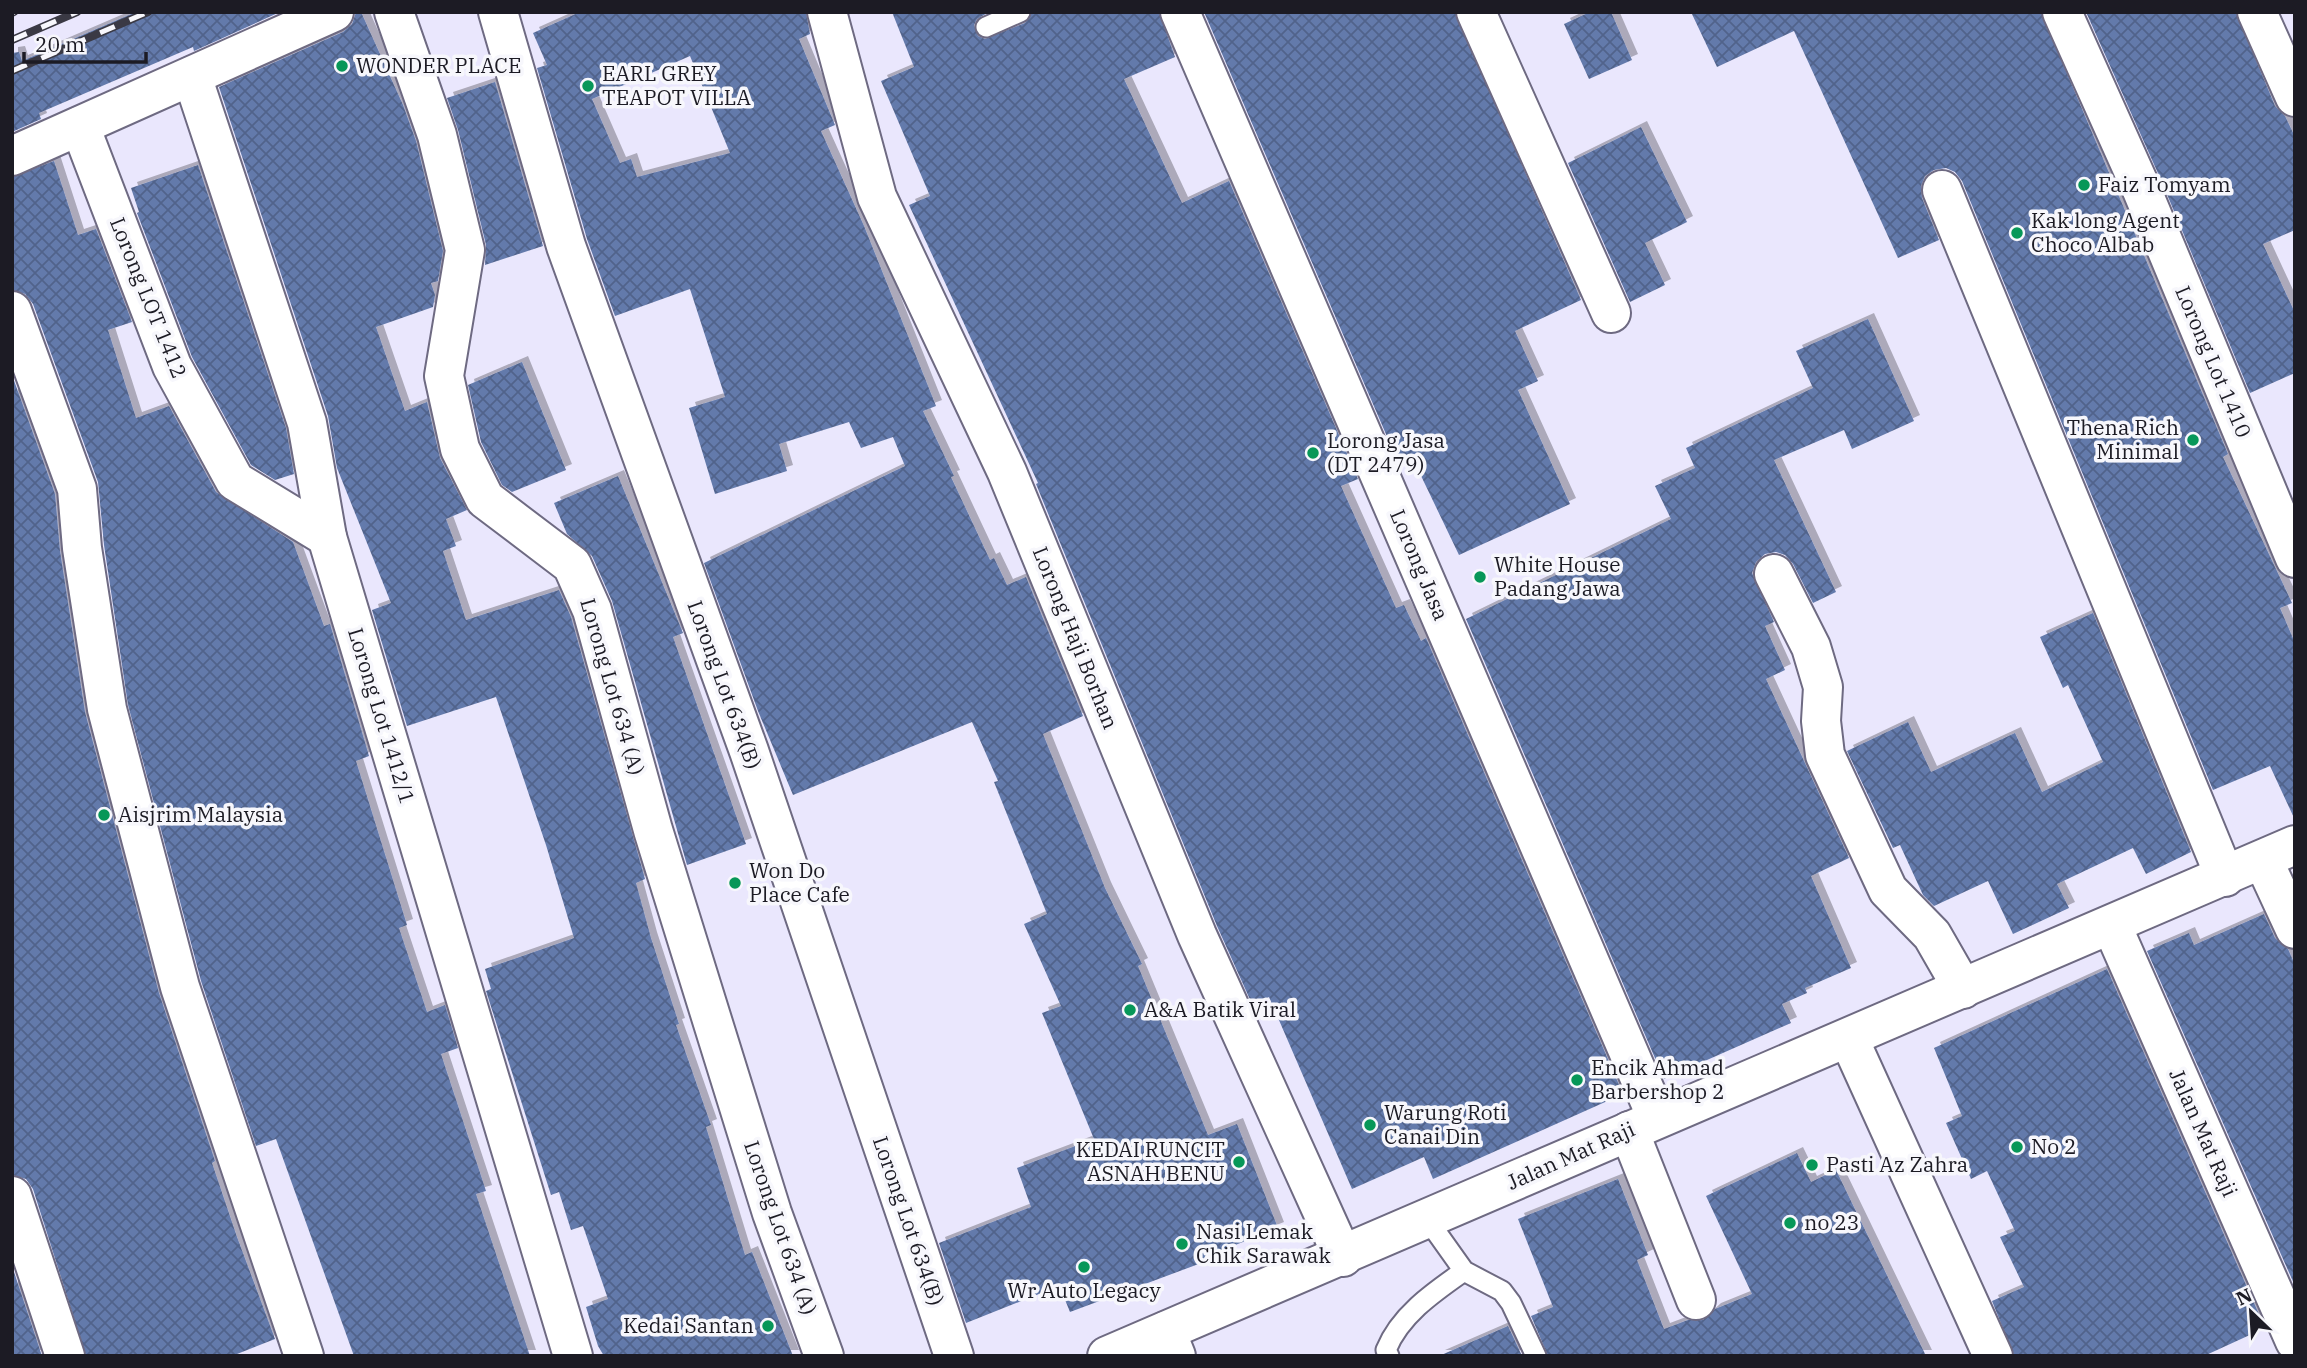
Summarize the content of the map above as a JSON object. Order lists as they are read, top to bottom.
{
  "streets": {
    "street": [
      "Lorong LOT 1412",
      "Lorong Lot 1410",
      "Lorong Jasa",
      "Lorong Haji Borhan",
      "Lorong Lot 634(B)",
      "Lorong Lot 634 (A)",
      "Lorong Lot 1412/1",
      "Jalan Mat Raji"
    ]
  },
  "crossings": [
    ["Lorong LOT 1412", "Lorong Lot 1412/1"],
    ["Lorong Jasa", "Jalan Mat Raji"],
    ["Lorong Haji Borhan", "Jalan Mat Raji"]
  ],
  "places": [
    "WONDER PLACE",
    "EARL GREY TEAPOT VILLA",
    "Faiz Tomyam",
    "Kak long Agent Choco Albab",
    "Thena Rich Minimal",
    "Lorong Jasa (DT 2479)",
    "White House Padang Jawa",
    "Aisjrim Malaysia",
    "Won Do Place Cafe",
    "A&A Batik Viral",
    "Encik Ahmad Barbershop 2",
    "Warung Roti Canai Din",
    "No 2",
    "KEDAI RUNCIT ASNAH BENU",
    "Pasti Az Zahra",
    "no 23",
    "Nasi Lemak Chik Sarawak",
    "Wr Auto Legacy",
    "Kedai Santan"
  ],
  "scale_bar": "20 m",
  "north": "top left"
}
